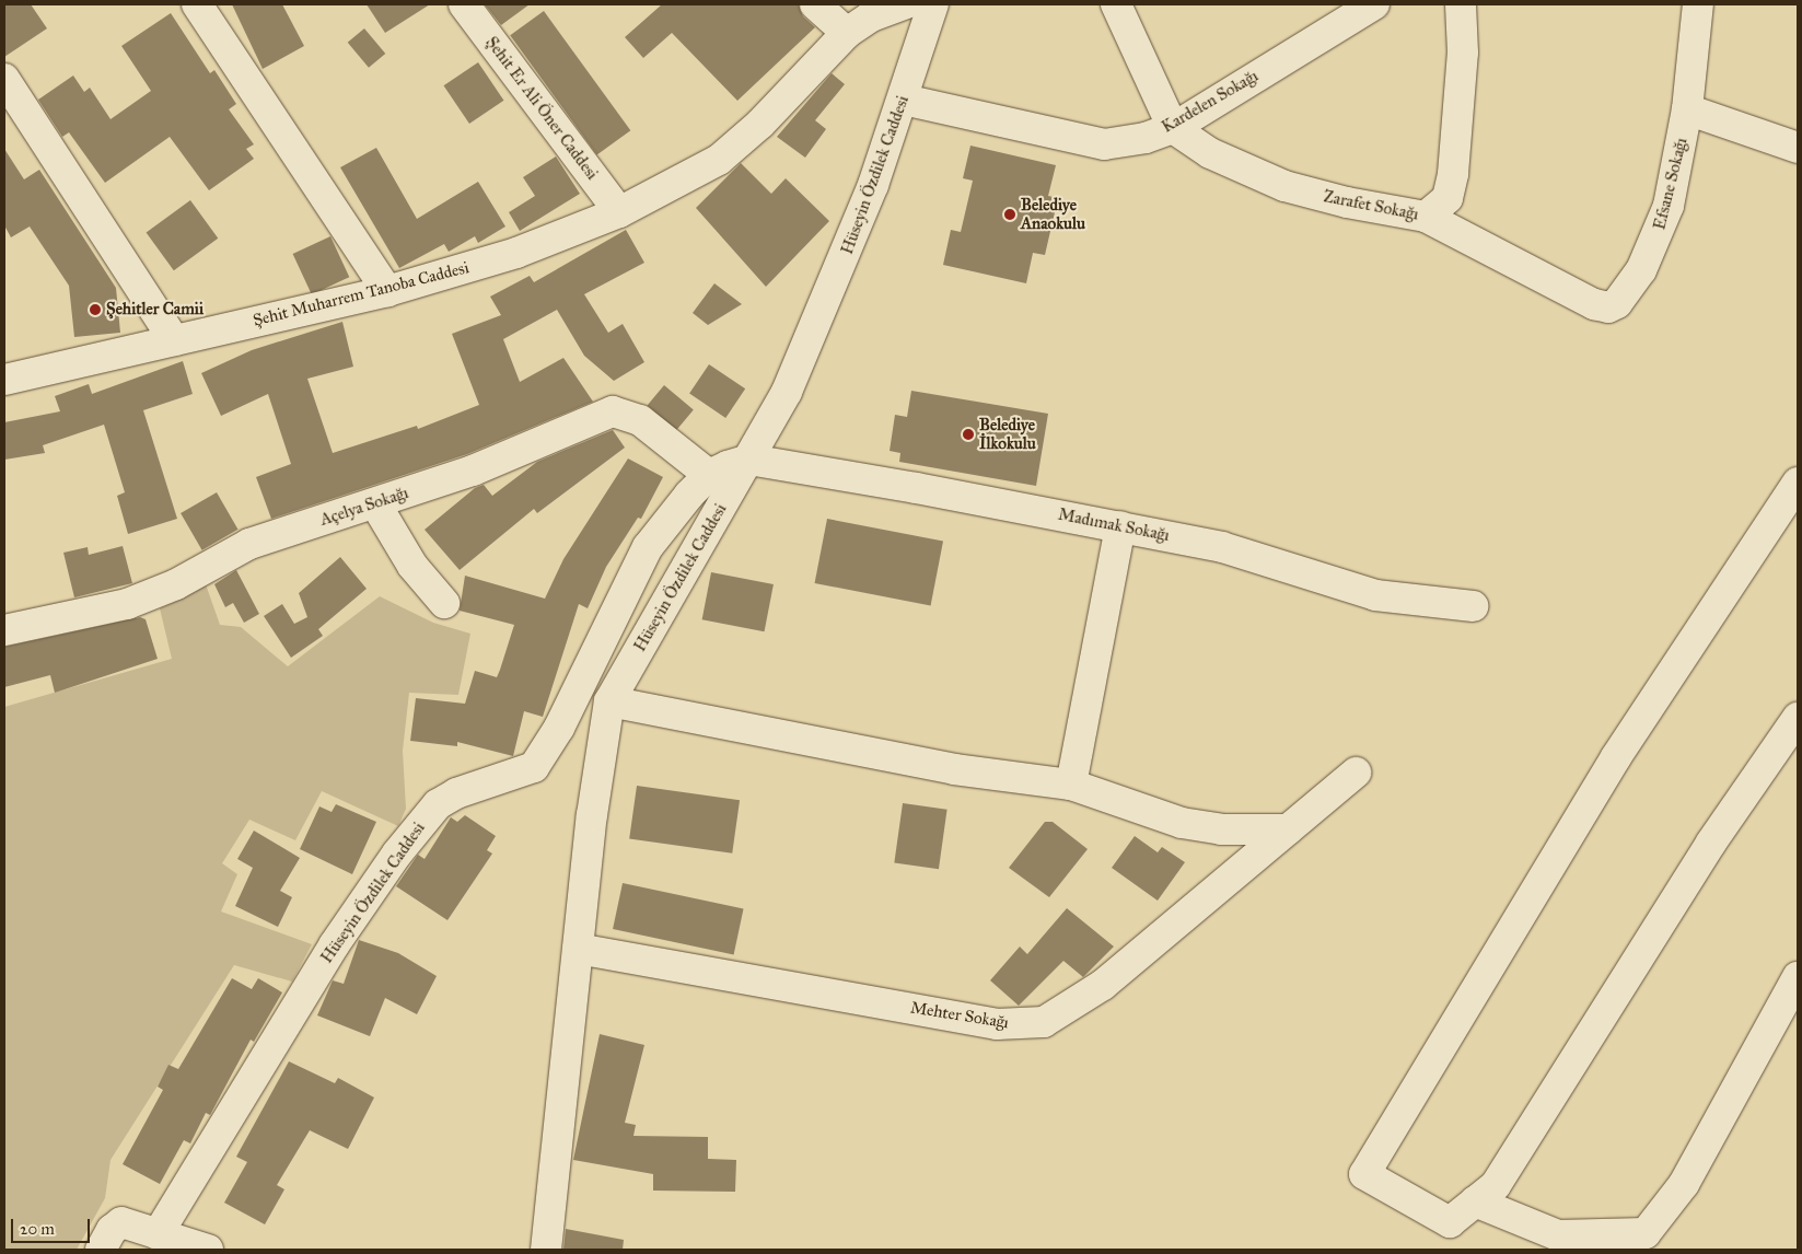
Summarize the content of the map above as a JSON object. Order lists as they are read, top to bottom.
{
  "streets": {
    "street": [
      "Kardelen Sokağı",
      "Şehit Er Ali Öner Caddesi",
      "Hüseyin Özdilek Caddesi",
      "Efsane Sokağı",
      "Zarafet Sokağı",
      "Şehit Muharrem Tanoba Caddesi",
      "Açelya Sokağı",
      "Madımak Sokağı",
      "Mehter Sokağı"
    ]
  },
  "crossings": [
    ["Kardelen Sokağı", "Hüseyin Özdilek Caddesi"],
    ["Kardelen Sokağı", "Zarafet Sokağı"],
    ["Şehit Er Ali Öner Caddesi", "Şehit Muharrem Tanoba Caddesi"],
    ["Hüseyin Özdilek Caddesi", "Açelya Sokağı"],
    ["Hüseyin Özdilek Caddesi", "Madımak Sokağı"],
    ["Hüseyin Özdilek Caddesi", "Mehter Sokağı"],
    ["Efsane Sokağı", "Zarafet Sokağı"]
  ],
  "places": ["Belediye Anaokulu", "Şehitler Camii", "Belediye İlkokulu"],
  "scale_bar": "20 m"
}
